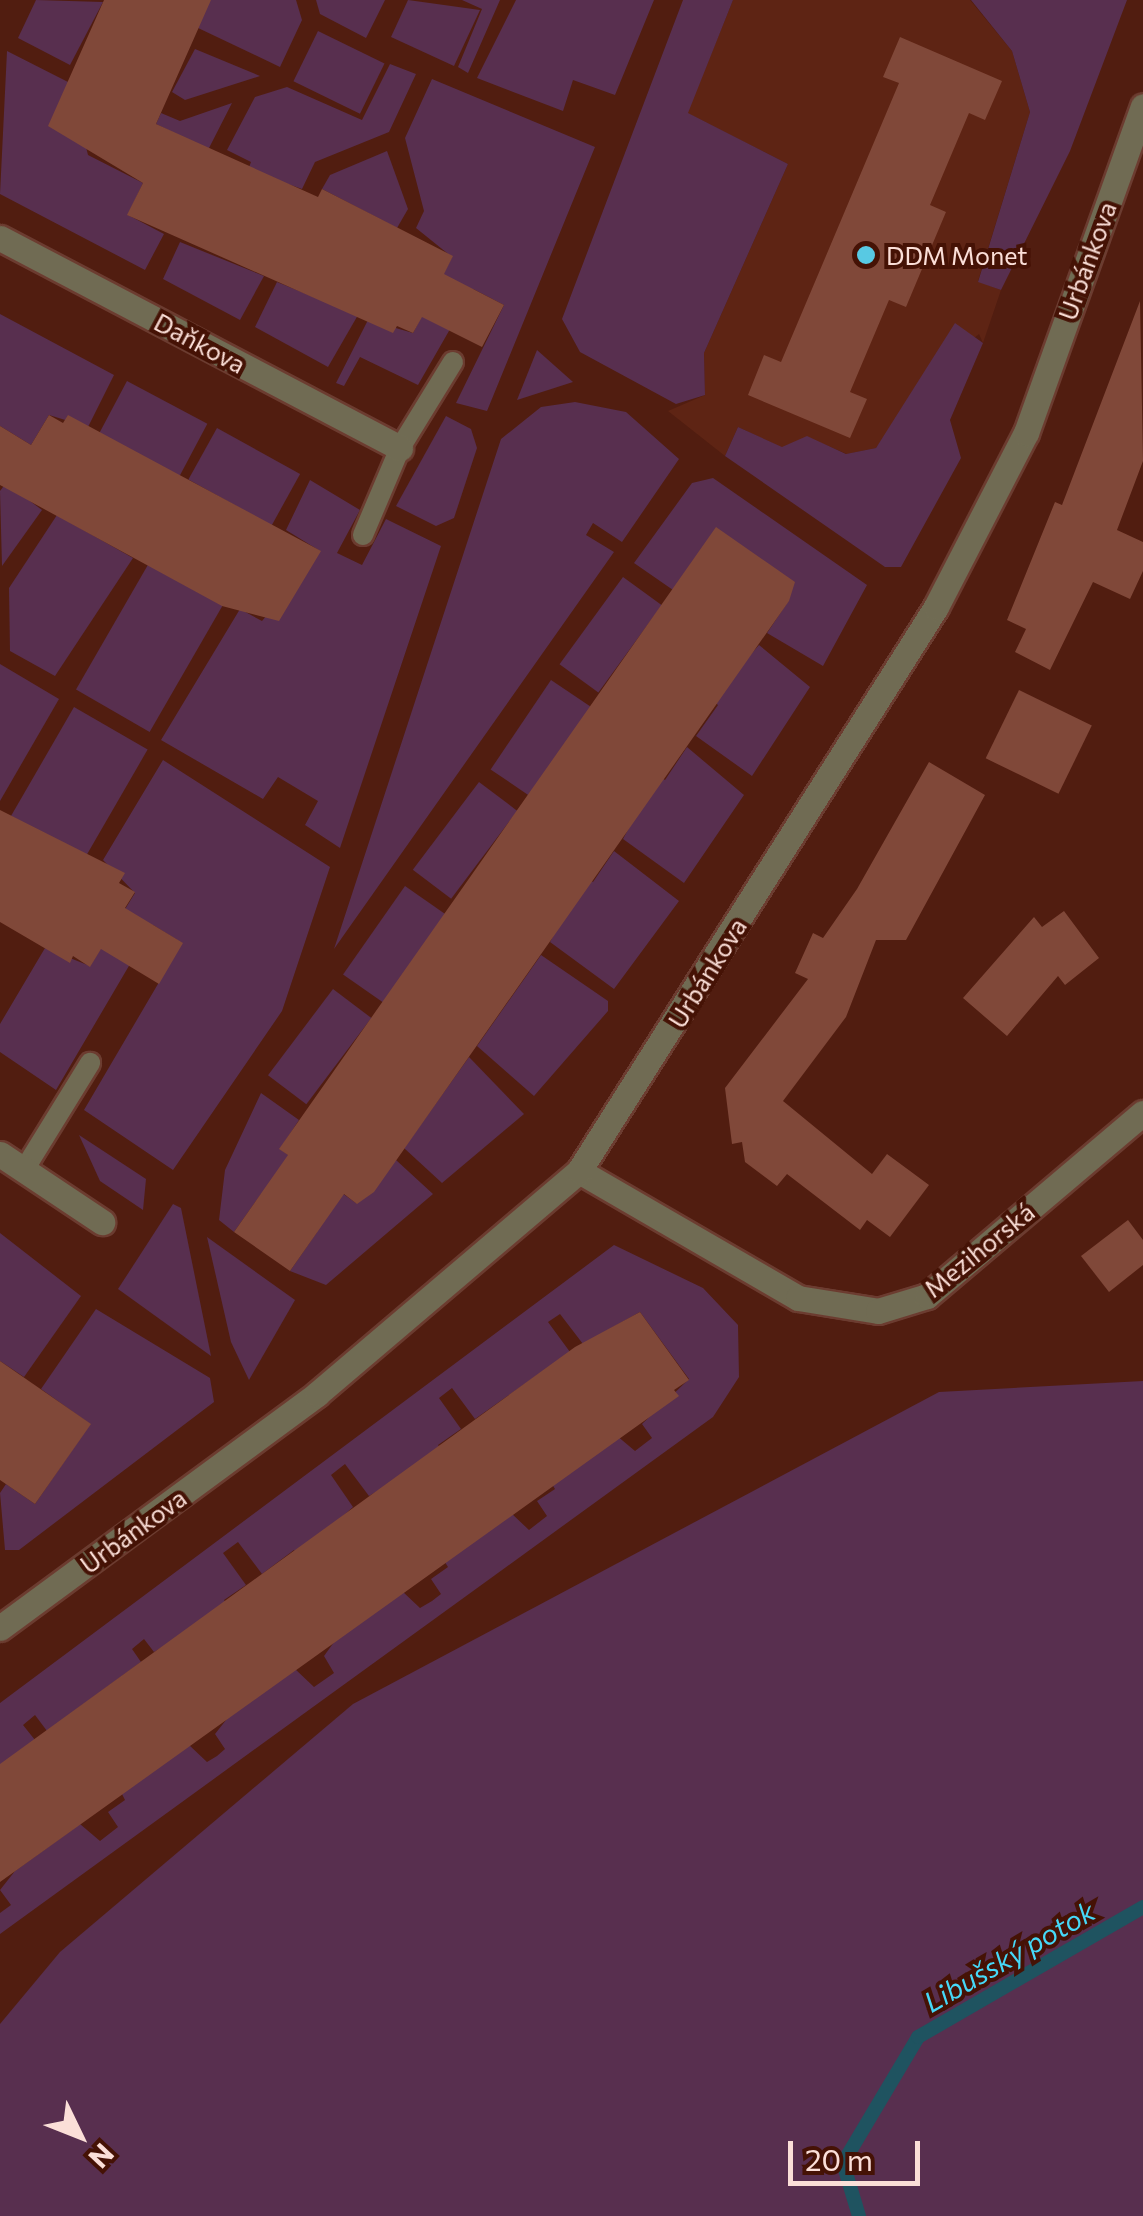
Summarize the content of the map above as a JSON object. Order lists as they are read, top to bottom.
{
  "streets": {
    "street": ["Urbánkova", "Daňkova", "Mezihorská"]
  },
  "crossings": [
    ["Urbánkova", "Mezihorská"]
  ],
  "water": ["Libušský potok"],
  "places": ["DDM Monet"],
  "scale_bar": "20 m",
  "north": "bottom right"
}
